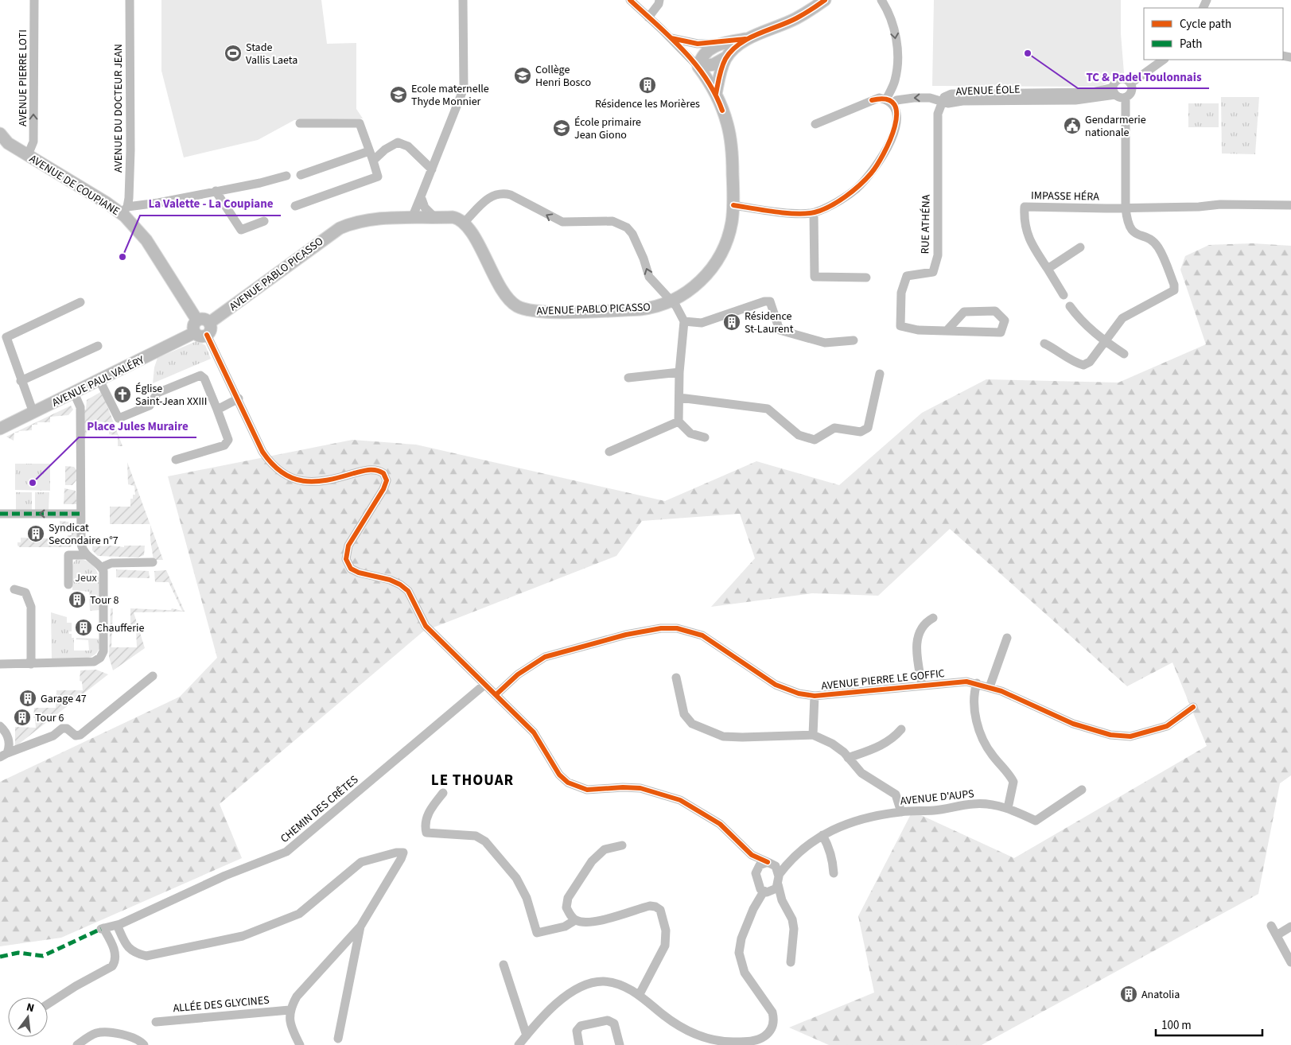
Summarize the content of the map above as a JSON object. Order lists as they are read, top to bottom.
{
  "streets": {
    "main road": ["AVENUE DE COUPIANE", "AVENUE PABLO PICASSO", "AVENUE PAUL VALÉRY"],
    "street": [
      "AVENUE PIERRE LOTI",
      "AVENUE ÉOLE",
      "AVENUE DU DOCTEUR JEAN",
      "IMPASSE HÉRA",
      "RUE ATHÉNA",
      "AVENUE PIERRE LE GOFFIC",
      "AVENUE D'AUPS",
      "CHEMIN DES CRÊTES",
      "ALLÉE DES GLYCINES"
    ]
  },
  "crossings": [
    ["AVENUE PIERRE LOTI", "AVENUE DE COUPIANE"],
    ["AVENUE ÉOLE", "RUE ATHÉNA"],
    ["AVENUE DU DOCTEUR JEAN", "AVENUE DE COUPIANE"],
    ["AVENUE DE COUPIANE", "AVENUE PABLO PICASSO"],
    ["AVENUE DE COUPIANE", "AVENUE PAUL VALÉRY"],
    ["AVENUE PABLO PICASSO", "AVENUE PAUL VALÉRY"]
  ],
  "one_way": ["AVENUE PIERRE LOTI"],
  "districts": ["LE THOUAR"],
  "parks": ["Jeux"],
  "places": {
    "sports": ["Stade Vallis Laeta"],
    "other": ["TC & Padel Toulonnais", "La Valette - La Coupiane", "Place Jules Muraire"],
    "school or university": ["Collège Henri Bosco", "Ecole maternelle Thyde Monnier", "École primaire Jean Giono"],
    "building": [
      "Résidence les Morières",
      "Résidence St-Laurent",
      "Syndicat Secondaire n°7",
      "Tour 8",
      "Chaufferie",
      "Garage 47",
      "Tour 6",
      "Anatolia"
    ],
    "public building": ["Gendarmerie nationale"],
    "church": ["Église Saint-Jean XXIII"]
  },
  "legend": ["Cycle path", "Path"],
  "scale_bar": "100 m",
  "north": "top"
}
